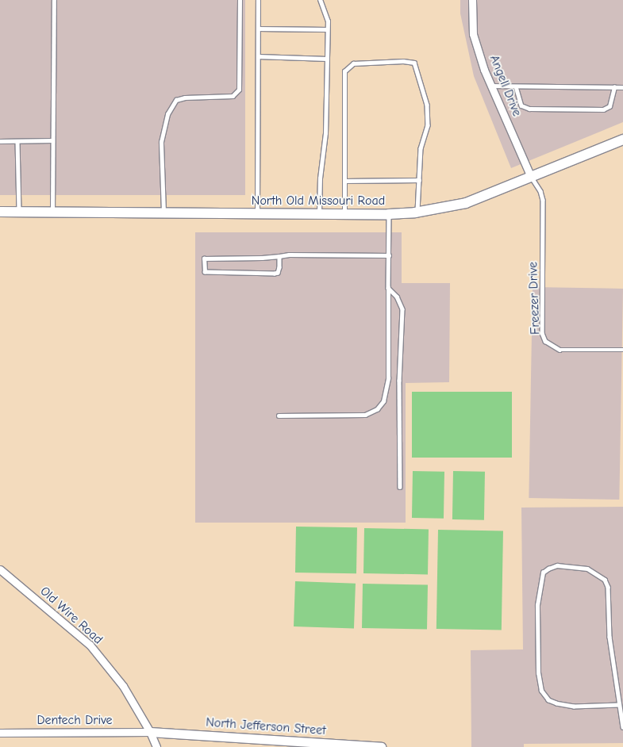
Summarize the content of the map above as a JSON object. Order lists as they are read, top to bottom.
{
  "streets": {
    "main road": ["North Old Missouri Road"],
    "street": [
      "Angell Drive",
      "Old Wire Road",
      "Dentech Drive",
      "North Jefferson Street"
    ],
    "lane": ["Freezer Drive"]
  },
  "crossings": [
    ["Angell Drive", "North Old Missouri Road"],
    ["Angell Drive", "Freezer Drive"],
    ["North Old Missouri Road", "Freezer Drive"],
    ["Old Wire Road", "Dentech Drive"],
    ["Old Wire Road", "North Jefferson Street"],
    ["Dentech Drive", "North Jefferson Street"]
  ]
}
